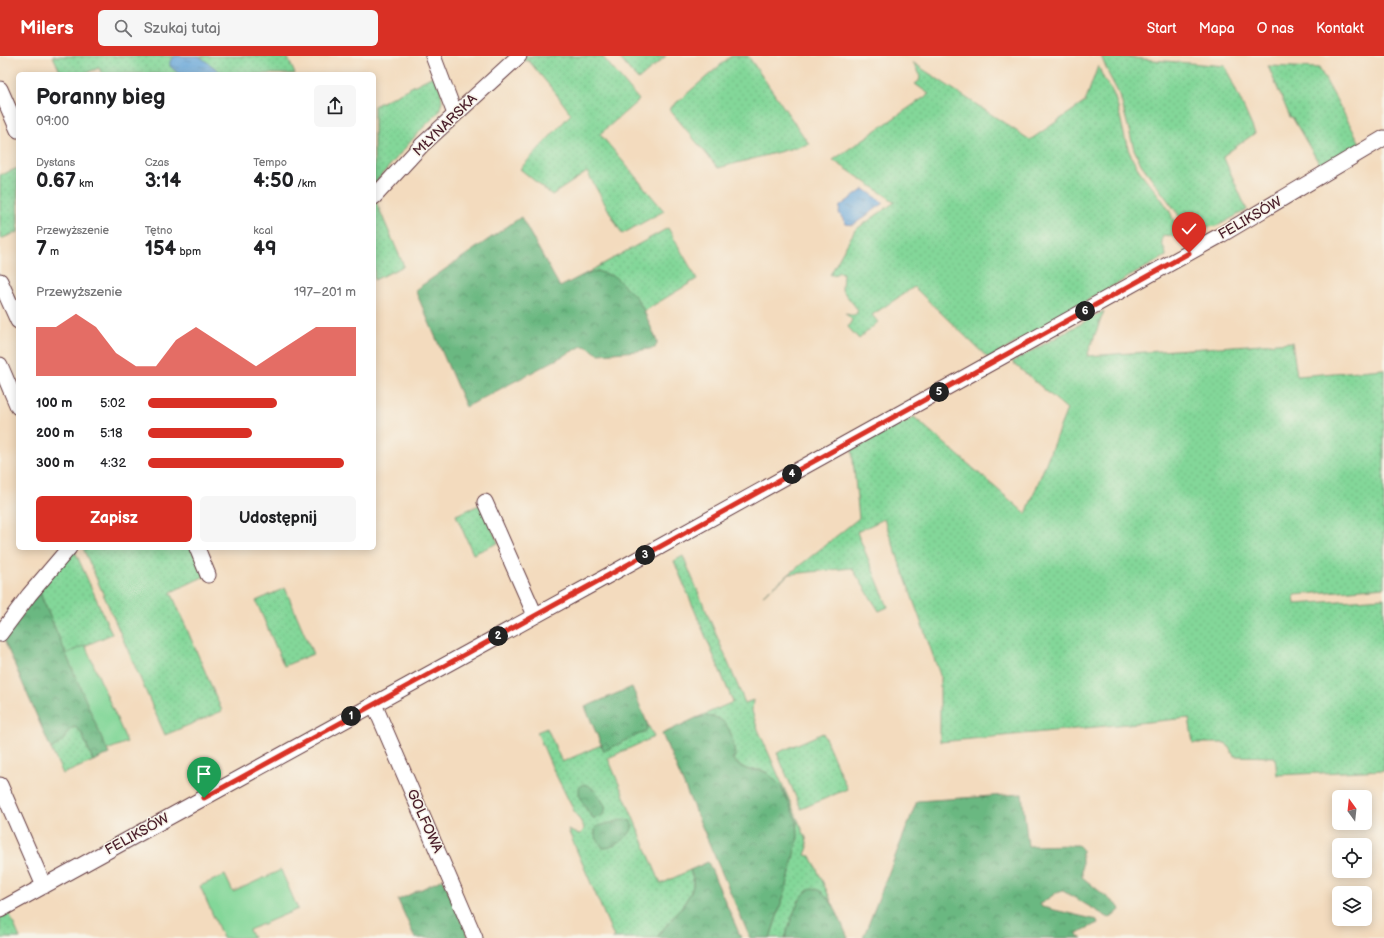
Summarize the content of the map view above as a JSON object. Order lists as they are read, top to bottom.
{
  "streets": {
    "street": ["MŁYNARSKA", "FELIKSÓW", "GOLFOWA"]
  },
  "crossings": [
    ["FELIKSÓW", "GOLFOWA"]
  ],
  "north": "top",
  "page": {
    "header": "Milers",
    "search": "Szukaj tutaj",
    "nav": [
      "Start",
      "Mapa",
      "O nas",
      "Kontakt"
    ],
    "heading": ["Poranny bieg", "09:00"],
    "stats": [
      ["Dystans", "0.67 km"],
      ["Czas", "3:14"],
      ["Tempo", "4:50 /km"],
      ["Przewyższenie", "7 m"],
      ["Tętno", "154 bpm"],
      ["kcal", "49"]
    ],
    "chart": ["Przewyższenie", "197–201 m"],
    "pins": [
      "6",
      "5",
      "4",
      "3",
      "2",
      "1"
    ],
    "list": [
      {
        "name": "100 m",
        "note": "5:02"
      },
      {
        "name": "200 m",
        "note": "5:18"
      },
      {
        "name": "300 m",
        "note": "4:32"
      }
    ],
    "buttons": ["Zapisz", "Udostępnij"]
  }
}
